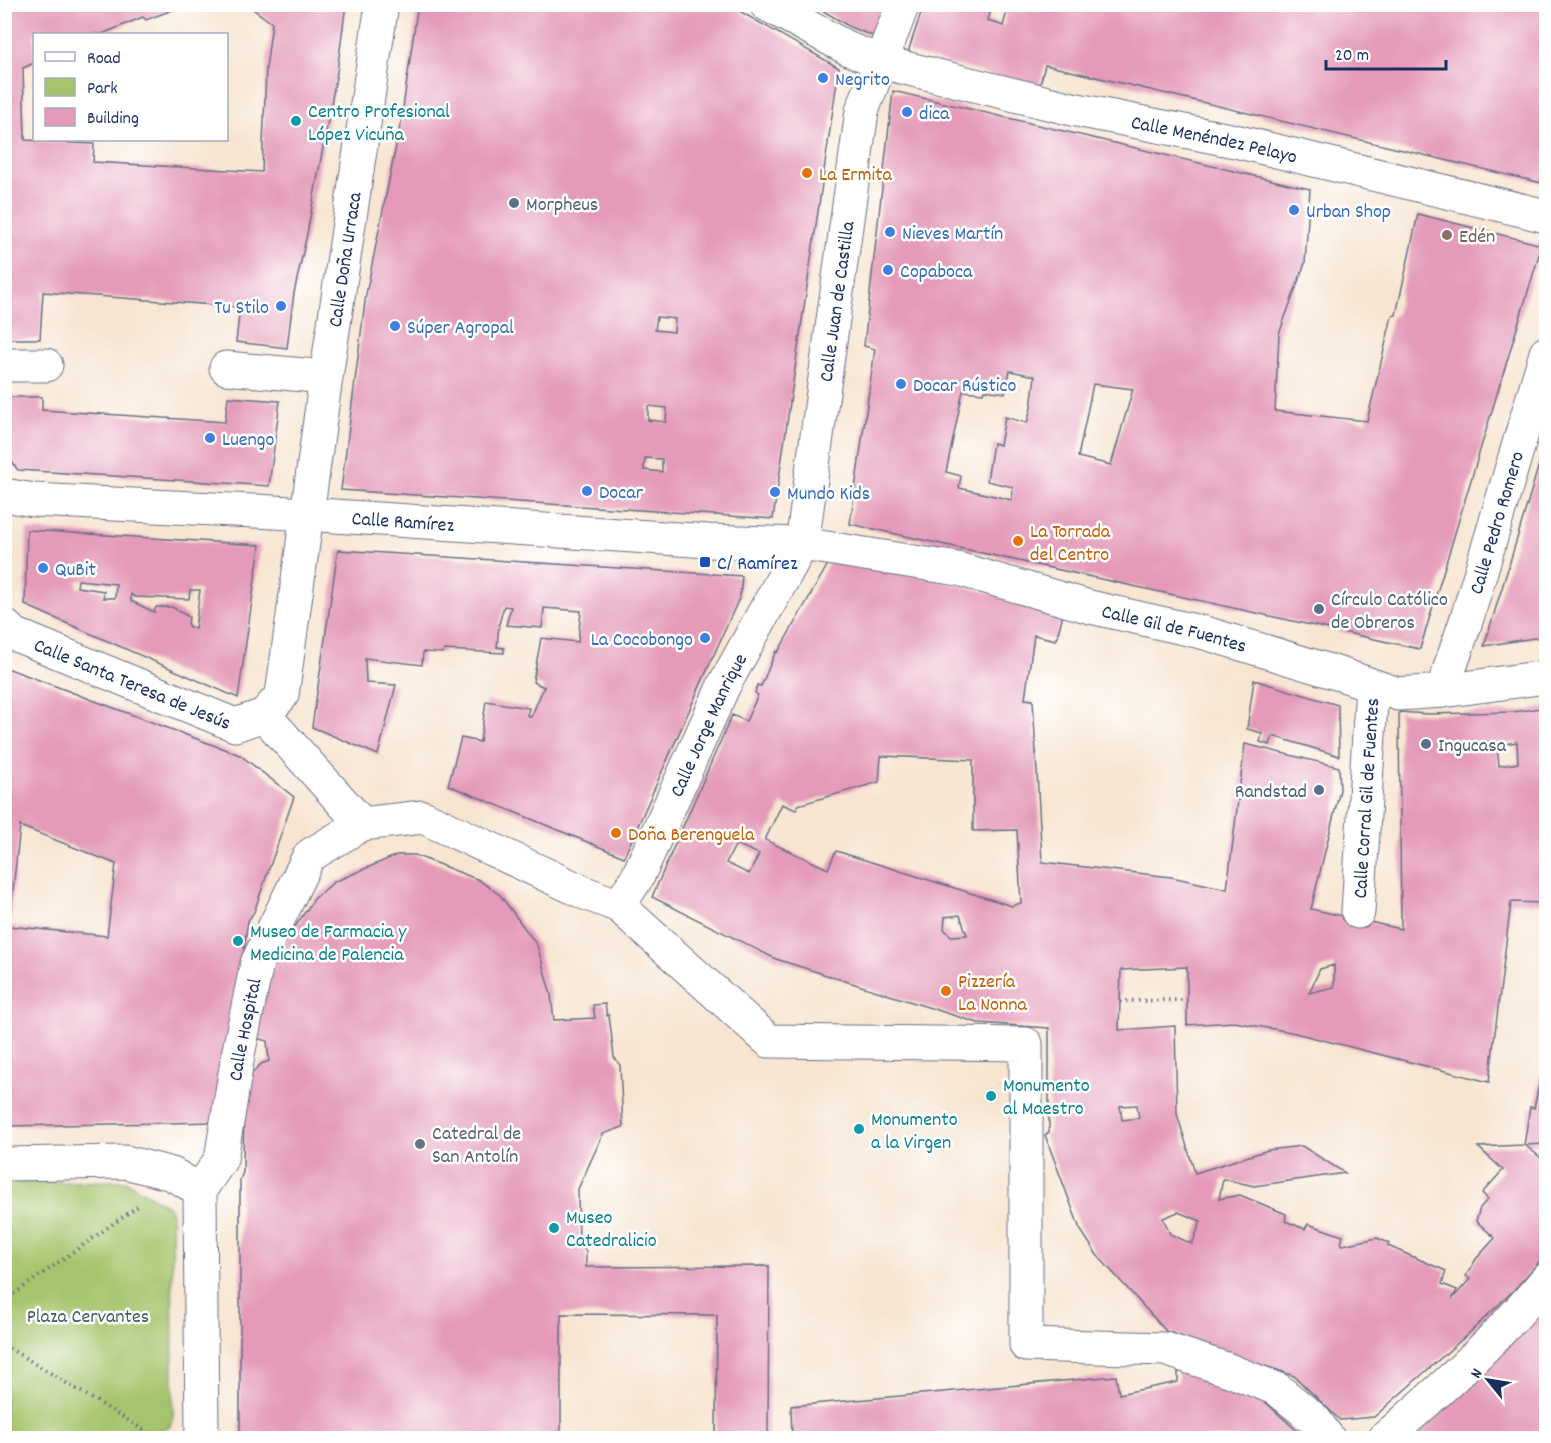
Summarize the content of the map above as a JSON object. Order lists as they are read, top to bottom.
{
  "streets": {
    "street": [
      "Calle Menéndez Pelayo",
      "Calle Doña Urraca",
      "Calle Juan de Castilla",
      "Calle Ramírez",
      "Calle Pedro Romero",
      "Calle Gil de Fuentes",
      "Calle Santa Teresa de Jesús",
      "Calle Jorge Manrique",
      "Calle Corral Gil de Fuentes",
      "Calle Hospital"
    ]
  },
  "crossings": [
    ["Calle Menéndez Pelayo", "Calle Juan de Castilla"],
    ["Calle Doña Urraca", "Calle Ramírez"],
    ["Calle Juan de Castilla", "Calle Ramírez"],
    ["Calle Juan de Castilla", "Calle Gil de Fuentes"],
    ["Calle Juan de Castilla", "Calle Jorge Manrique"],
    ["Calle Ramírez", "Calle Gil de Fuentes"],
    ["Calle Ramírez", "Calle Jorge Manrique"],
    ["Calle Pedro Romero", "Calle Gil de Fuentes"],
    ["Calle Gil de Fuentes", "Calle Jorge Manrique"],
    ["Calle Gil de Fuentes", "Calle Corral Gil de Fuentes"],
    ["Calle Jorge Manrique", "Calle Hospital"]
  ],
  "parks": ["Plaza Cervantes"],
  "places": {
    "other": [
      "Negrito",
      "dica",
      "Centro Profesional López Vicuña",
      "La Ermita",
      "Morpheus",
      "Urban Shop",
      "Nieves Martín",
      "Edén",
      "Copaboca",
      "Tu Stilo",
      "Súper Agropal",
      "Docar Rústico",
      "Luengo",
      "Docar",
      "Mundo Kids",
      "La Torrada del Centro",
      "QuBit",
      "Círculo Católico de Obreros",
      "La Cocobongo",
      "Ingucasa",
      "Randstad",
      "Doña Berenguela",
      "Museo de Farmacia y Medicina de Palencia",
      "Pizzería La Nonna",
      "Monumento al Maestro",
      "Monumento a la Virgen",
      "Catedral de San Antolín",
      "Museo Catedralicio"
    ],
    "transit": ["C/ Ramírez"]
  },
  "legend": ["Road", "Park", "Building"],
  "scale_bar": "20 m",
  "north": "top left"
}
